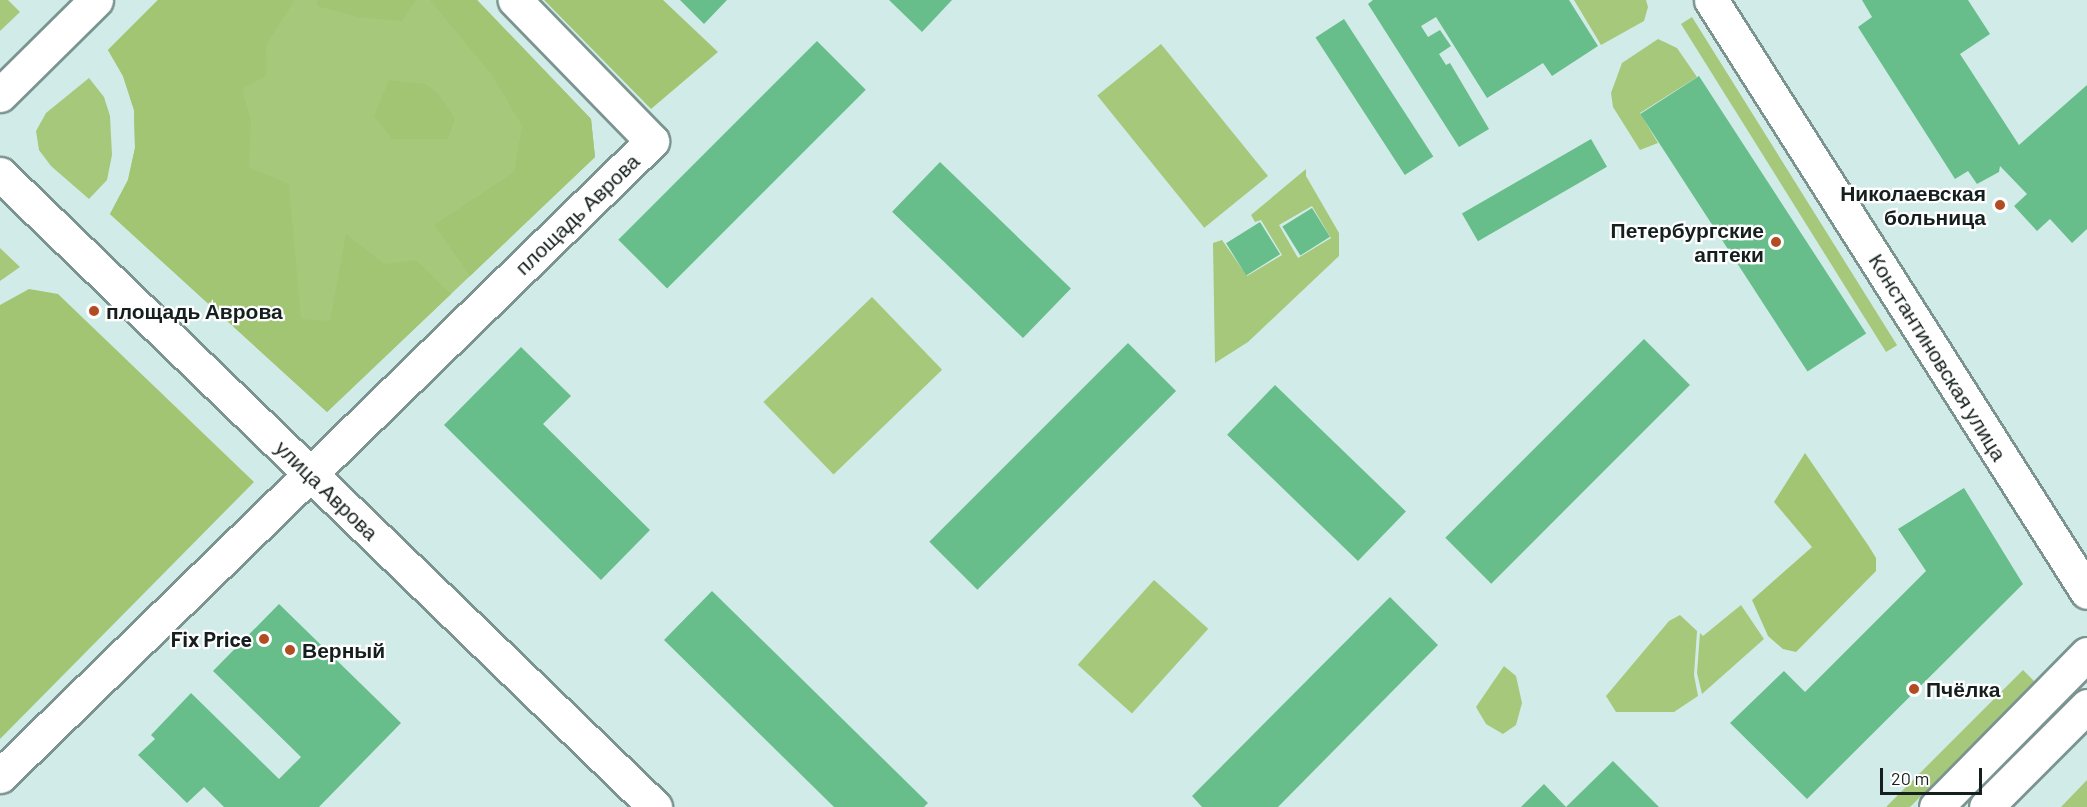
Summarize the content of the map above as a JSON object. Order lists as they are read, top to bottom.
{
  "streets": {
    "street": ["площадь Аврова", "Константиновская улица", "улица Аврова"]
  },
  "crossings": [
    ["площадь Аврова", "улица Аврова"]
  ],
  "places": [
    "Николаевская больница",
    "Петербургские аптеки",
    "площадь Аврова",
    "Fix Price",
    "Верный",
    "Пчёлка"
  ],
  "scale_bar": "20 m"
}
